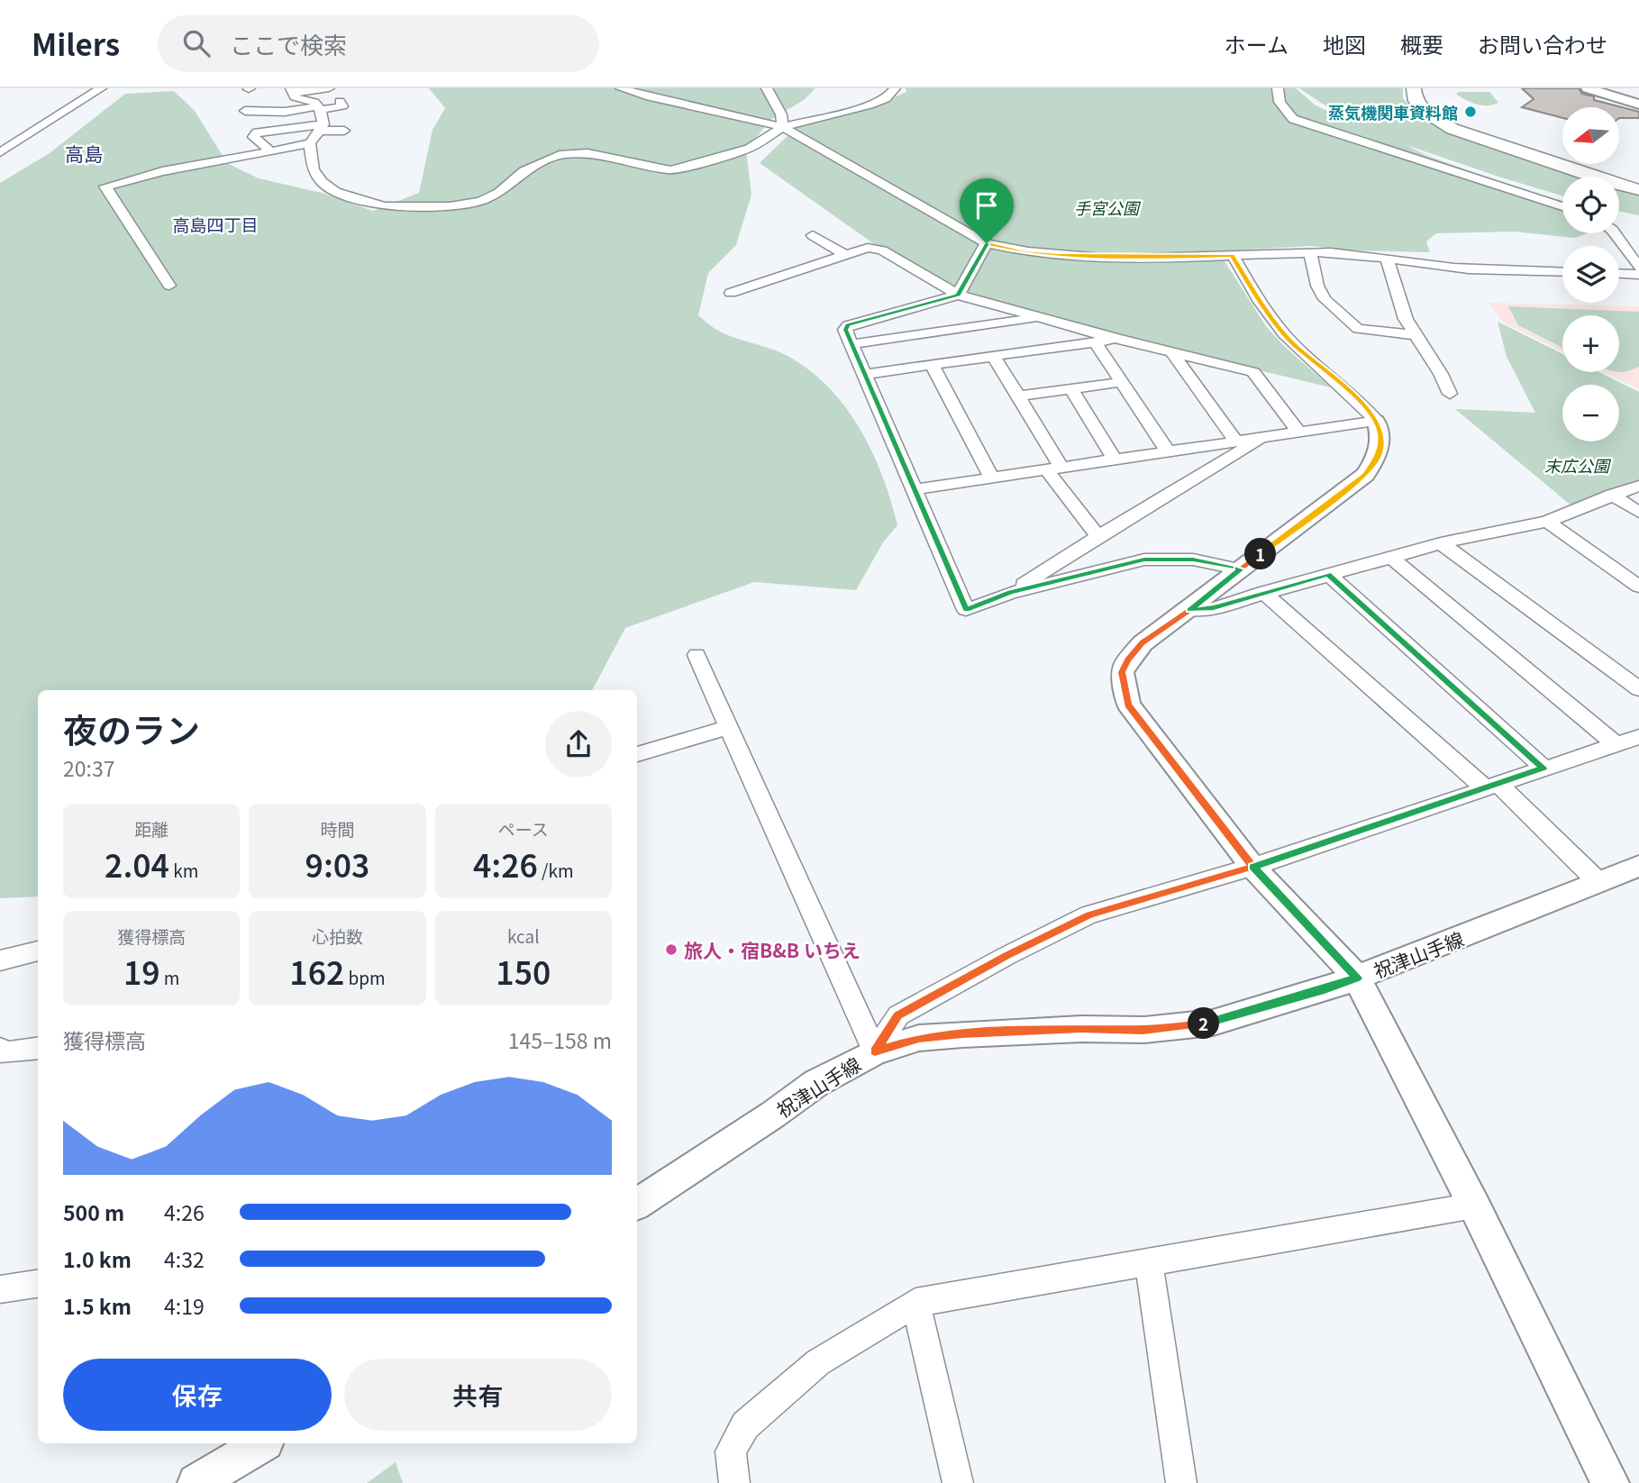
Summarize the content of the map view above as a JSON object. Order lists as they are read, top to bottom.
{
  "streets": {
    "street": ["祝津山手線"]
  },
  "districts": ["高島", "高島四丁目"],
  "parks": ["手宮公園", "末広公園"],
  "places": ["蒸気機関車資料館", "旅人・宿B&B いちえ"],
  "north": "left",
  "page": {
    "header": "Milers",
    "search": "ここで検索",
    "nav": [
      "ホーム",
      "地図",
      "概要",
      "お問い合わせ"
    ],
    "map_buttons": ["+", "−"],
    "pins": ["1", "2"],
    "heading": ["夜のラン", "20:37"],
    "stats": [
      ["距離", "2.04 km"],
      ["時間", "9:03"],
      ["ペース", "4:26 /km"],
      ["獲得標高", "19 m"],
      ["心拍数", "162 bpm"],
      ["kcal", "150"]
    ],
    "chart": ["獲得標高", "145–158 m"],
    "list": [
      {
        "name": "500 m",
        "note": "4:26"
      },
      {
        "name": "1.0 km",
        "note": "4:32"
      },
      {
        "name": "1.5 km",
        "note": "4:19"
      }
    ],
    "buttons": ["保存", "共有"]
  }
}
